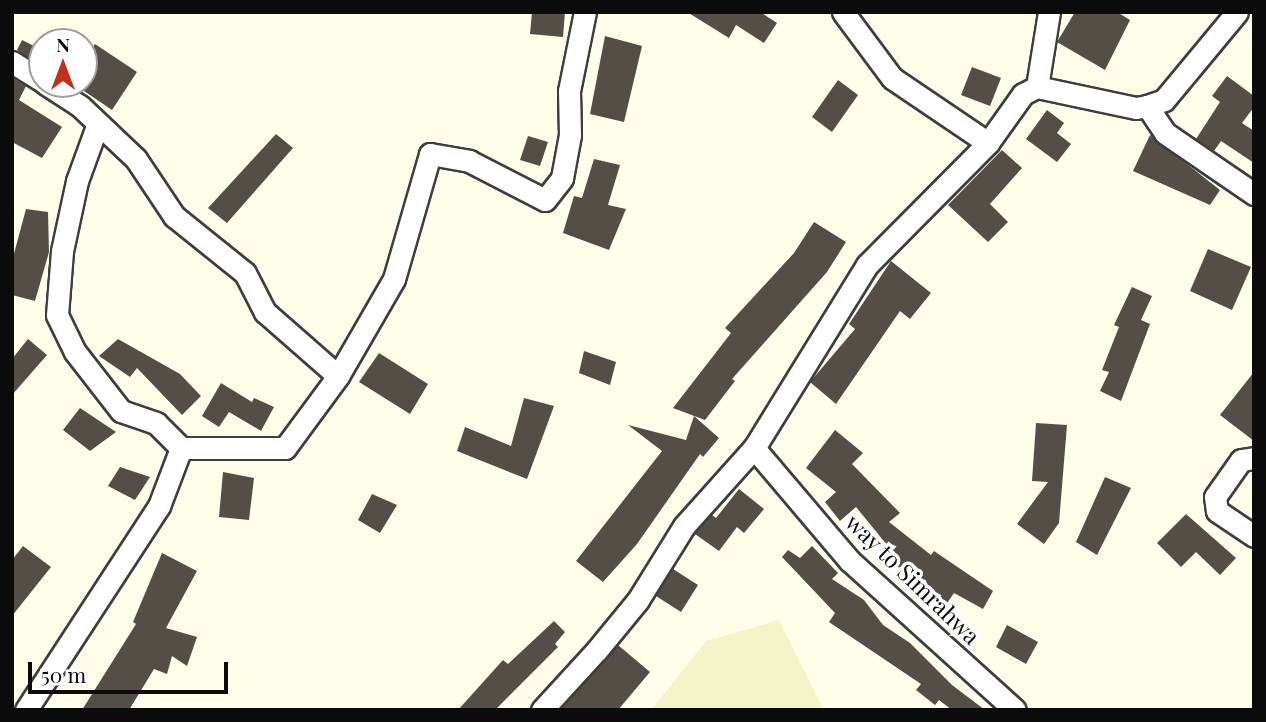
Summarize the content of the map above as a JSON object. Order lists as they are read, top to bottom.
{
  "streets": {
    "street": ["way to Simrahwa"]
  },
  "scale_bar": "50 m",
  "north": "top"
}
